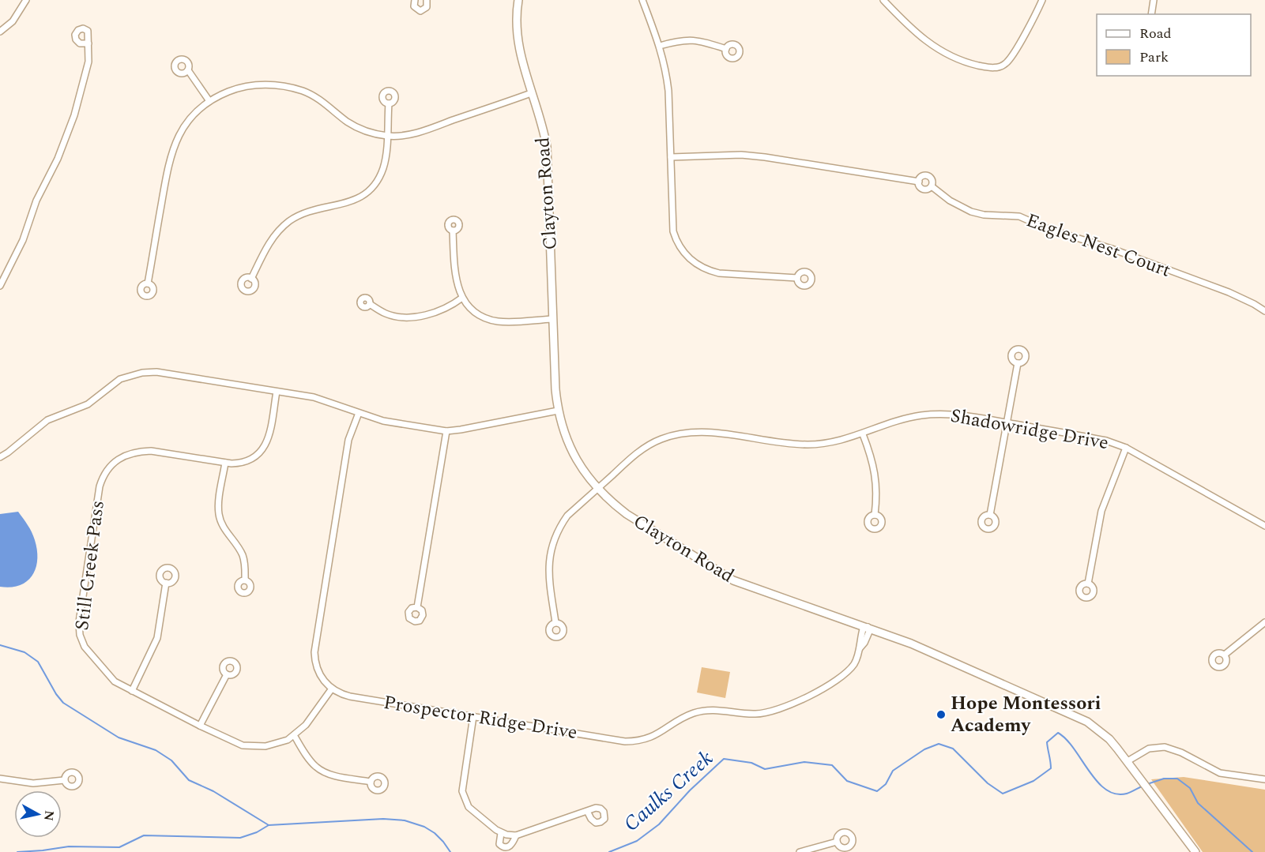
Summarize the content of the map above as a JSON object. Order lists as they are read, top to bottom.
{
  "streets": {
    "main road": ["Clayton Road"],
    "street": [
      "Eagles Nest Court",
      "Shadowridge Drive",
      "Still Creek Pass",
      "Prospector Ridge Drive"
    ]
  },
  "crossings": [
    ["Clayton Road", "Shadowridge Drive"],
    ["Clayton Road", "Prospector Ridge Drive"],
    ["Still Creek Pass", "Prospector Ridge Drive"]
  ],
  "water": ["Caulks Creek"],
  "places": ["Hope Montessori Academy"],
  "legend": ["Road", "Park"],
  "north": "right"
}
